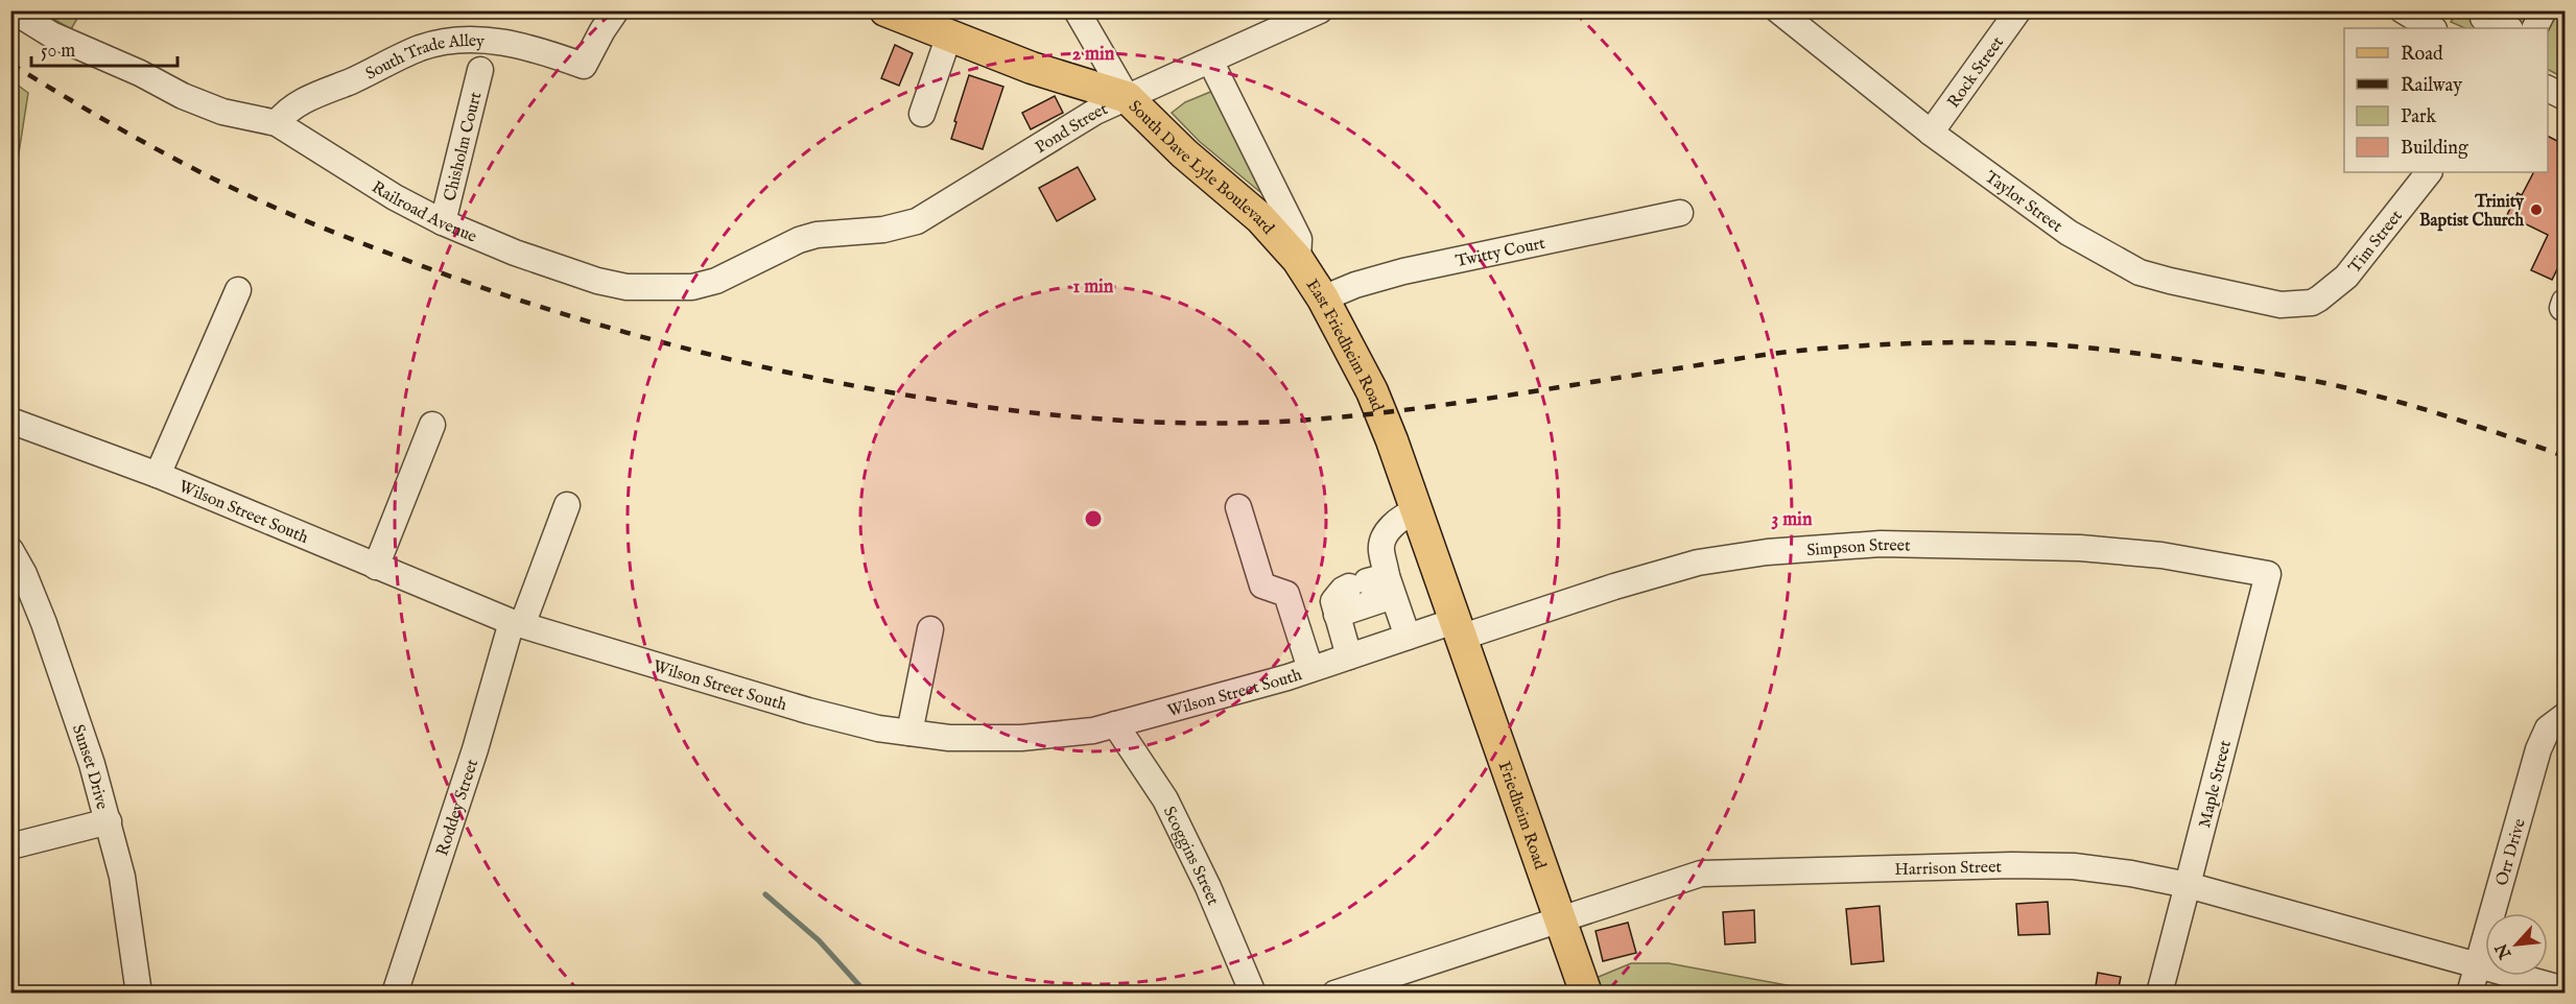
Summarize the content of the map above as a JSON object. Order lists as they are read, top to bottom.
{
  "streets": {
    "main road": ["South Dave Lyle Boulevard", "East Friedheim Road", "Friedheim Road"],
    "street": [
      "South Trade Alley",
      "Rock Street",
      "Pond Street",
      "Chisholm Court",
      "Taylor Street",
      "Railroad Avenue",
      "Tim Street",
      "Twitty Court",
      "Wilson Street South",
      "Simpson Street",
      "Sunset Drive",
      "Maple Street",
      "Roddey Street",
      "Orr Drive",
      "Scoggins Street",
      "Harrison Street"
    ]
  },
  "crossings": [
    ["South Trade Alley", "Railroad Avenue"],
    ["Rock Street", "Taylor Street"],
    ["Pond Street", "South Dave Lyle Boulevard"],
    ["Pond Street", "Railroad Avenue"],
    ["Pond Street", "East Friedheim Road"],
    ["Chisholm Court", "Railroad Avenue"],
    ["South Dave Lyle Boulevard", "East Friedheim Road"],
    ["Taylor Street", "Tim Street"],
    ["Twitty Court", "East Friedheim Road"],
    ["East Friedheim Road", "Wilson Street South"],
    ["East Friedheim Road", "Simpson Street"],
    ["East Friedheim Road", "Friedheim Road"],
    ["Wilson Street South", "Simpson Street"],
    ["Wilson Street South", "Roddey Street"],
    ["Wilson Street South", "Friedheim Road"],
    ["Wilson Street South", "Scoggins Street"],
    ["Simpson Street", "Maple Street"],
    ["Simpson Street", "Friedheim Road"],
    ["Maple Street", "Harrison Street"],
    ["Friedheim Road", "Harrison Street"],
    ["Orr Drive", "Harrison Street"]
  ],
  "places": ["Trinity Baptist Church"],
  "legend": [
    "Road",
    "Railway",
    "Park",
    "Building"
  ],
  "scale_bar": "50 m",
  "north": "bottom left",
  "rings": ["2 min", "1 min", "3 min"]
}
